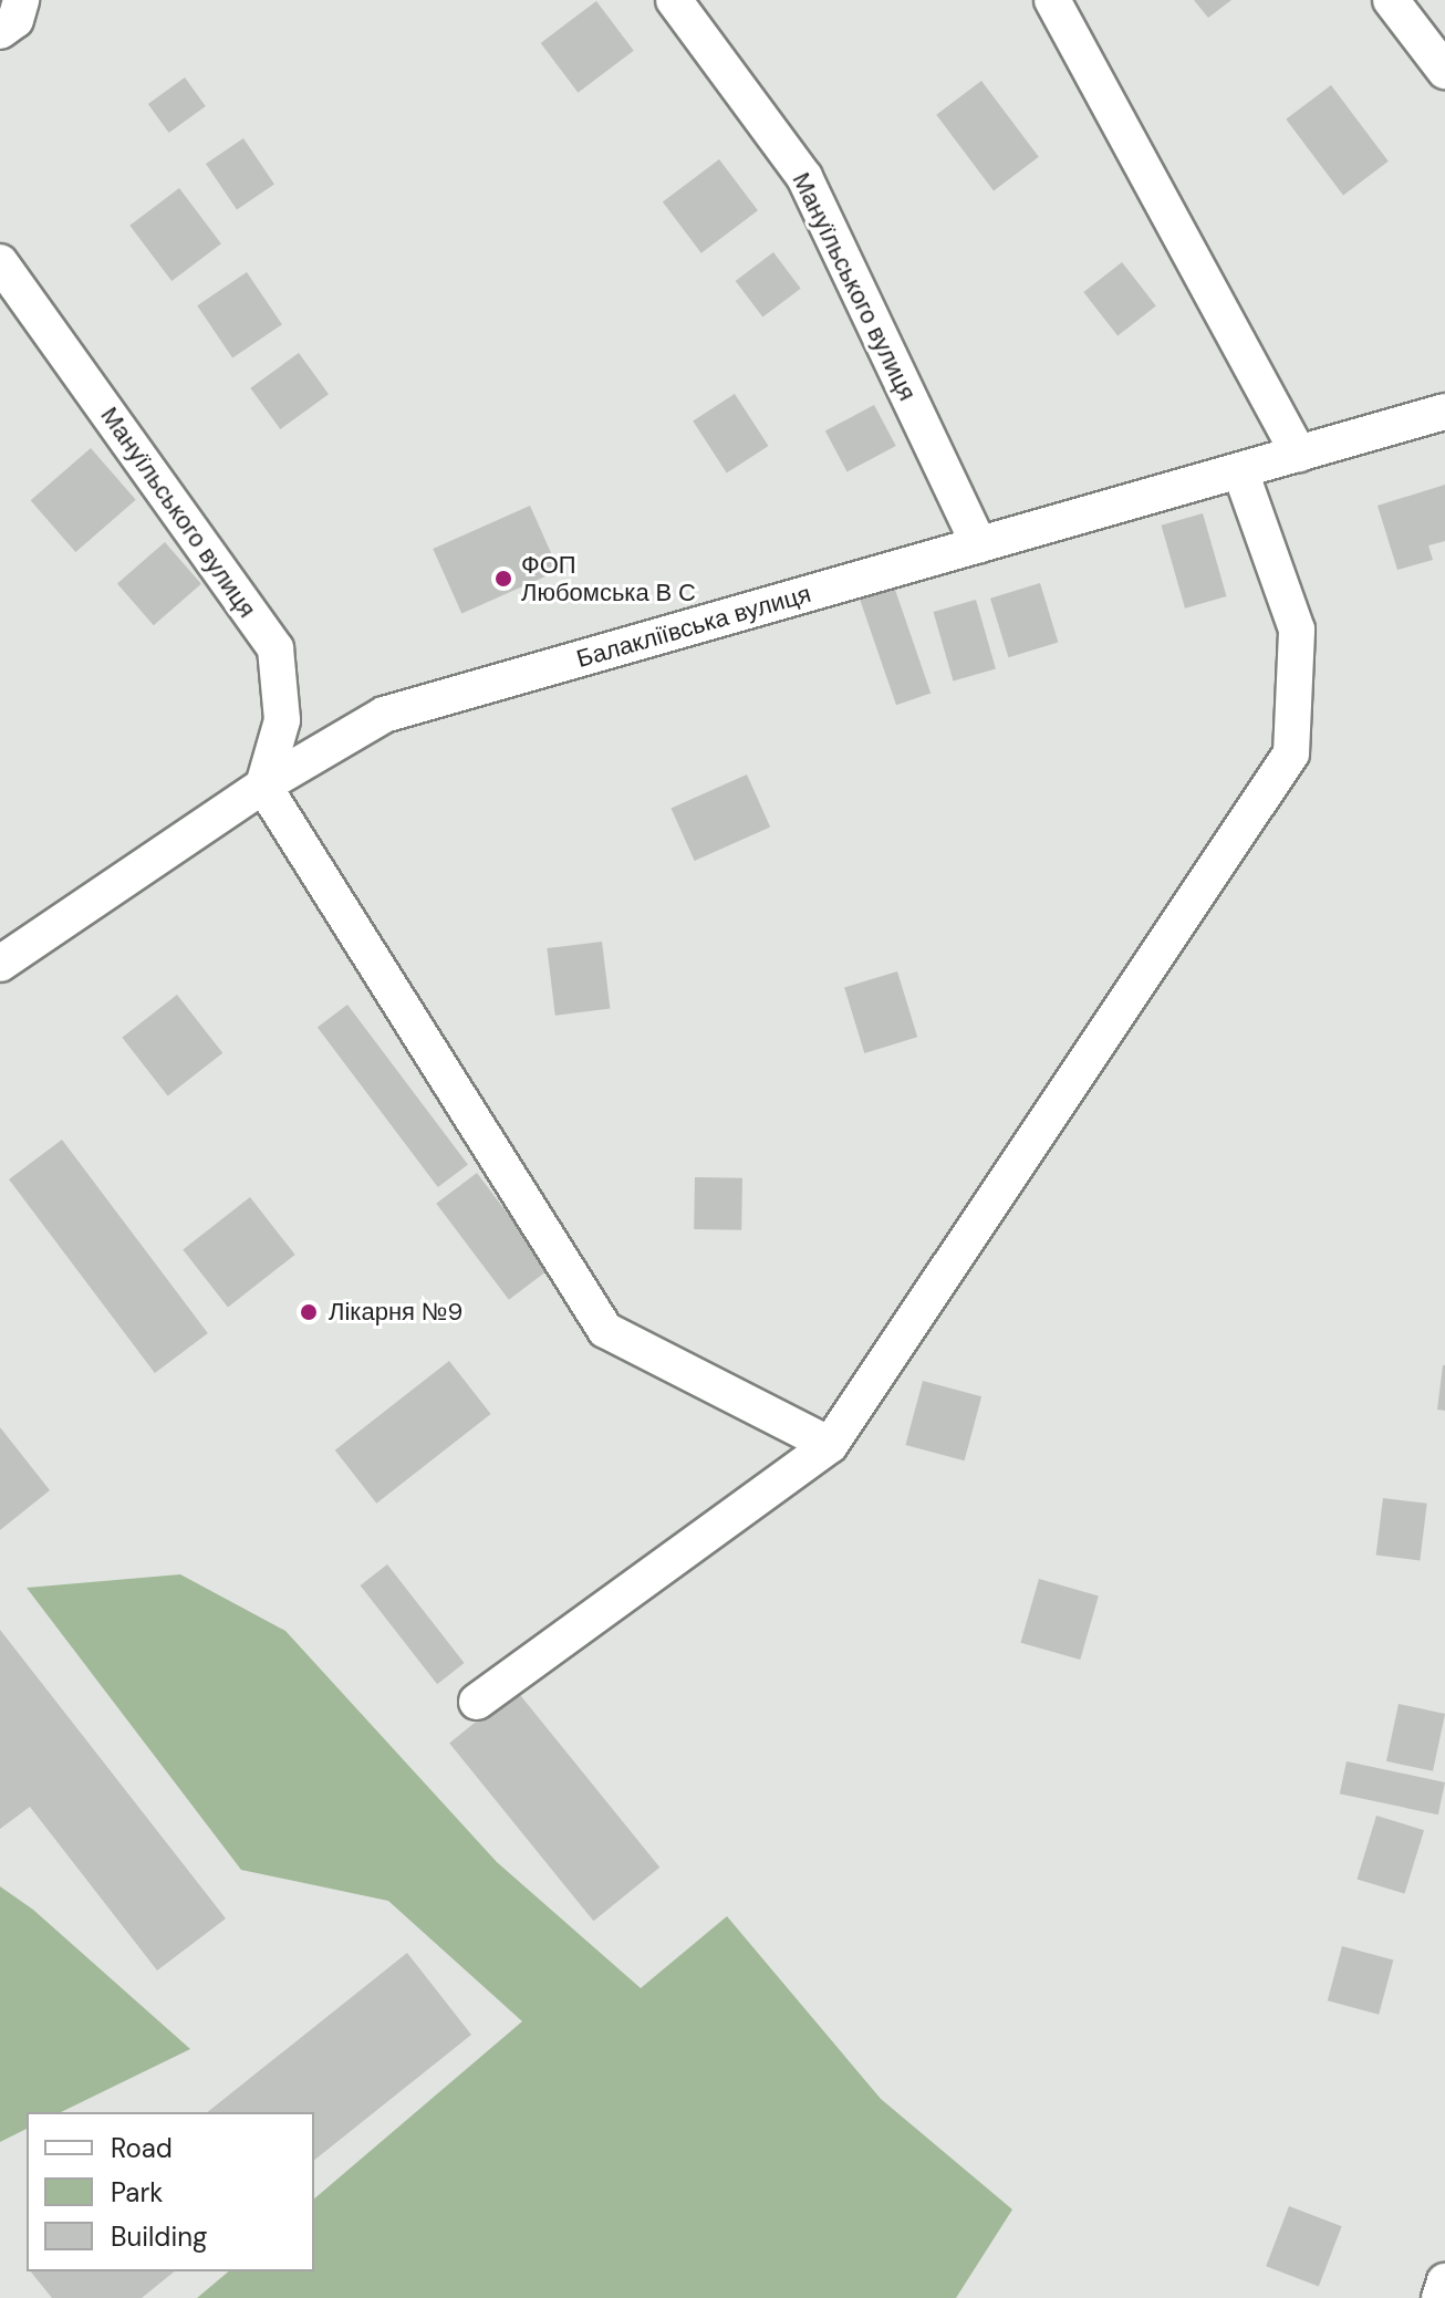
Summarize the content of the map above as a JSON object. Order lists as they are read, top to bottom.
{
  "streets": {
    "street": ["Мануїльського вулиця", "Балакліївська вулиця"]
  },
  "crossings": [
    ["Мануїльського вулиця", "Балакліївська вулиця"]
  ],
  "places": ["ФОП Любомська В С", "Лікарня №9"],
  "legend": ["Road", "Park", "Building"]
}
